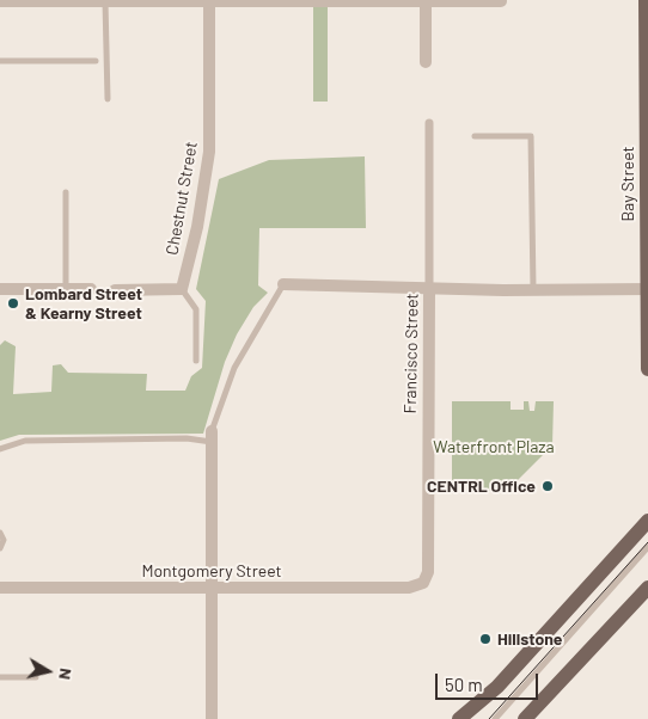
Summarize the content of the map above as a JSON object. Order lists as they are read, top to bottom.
{
  "streets": {
    "main road": ["Bay Street"],
    "street": ["Chestnut Street", "Francisco Street", "Montgomery Street"]
  },
  "crossings": [
    ["Francisco Street", "Montgomery Street"]
  ],
  "parks": ["Waterfront Plaza"],
  "places": ["Lombard Street & Kearny Street", "CENTRL Office", "Hillstone"],
  "scale_bar": "50 m",
  "north": "right"
}
